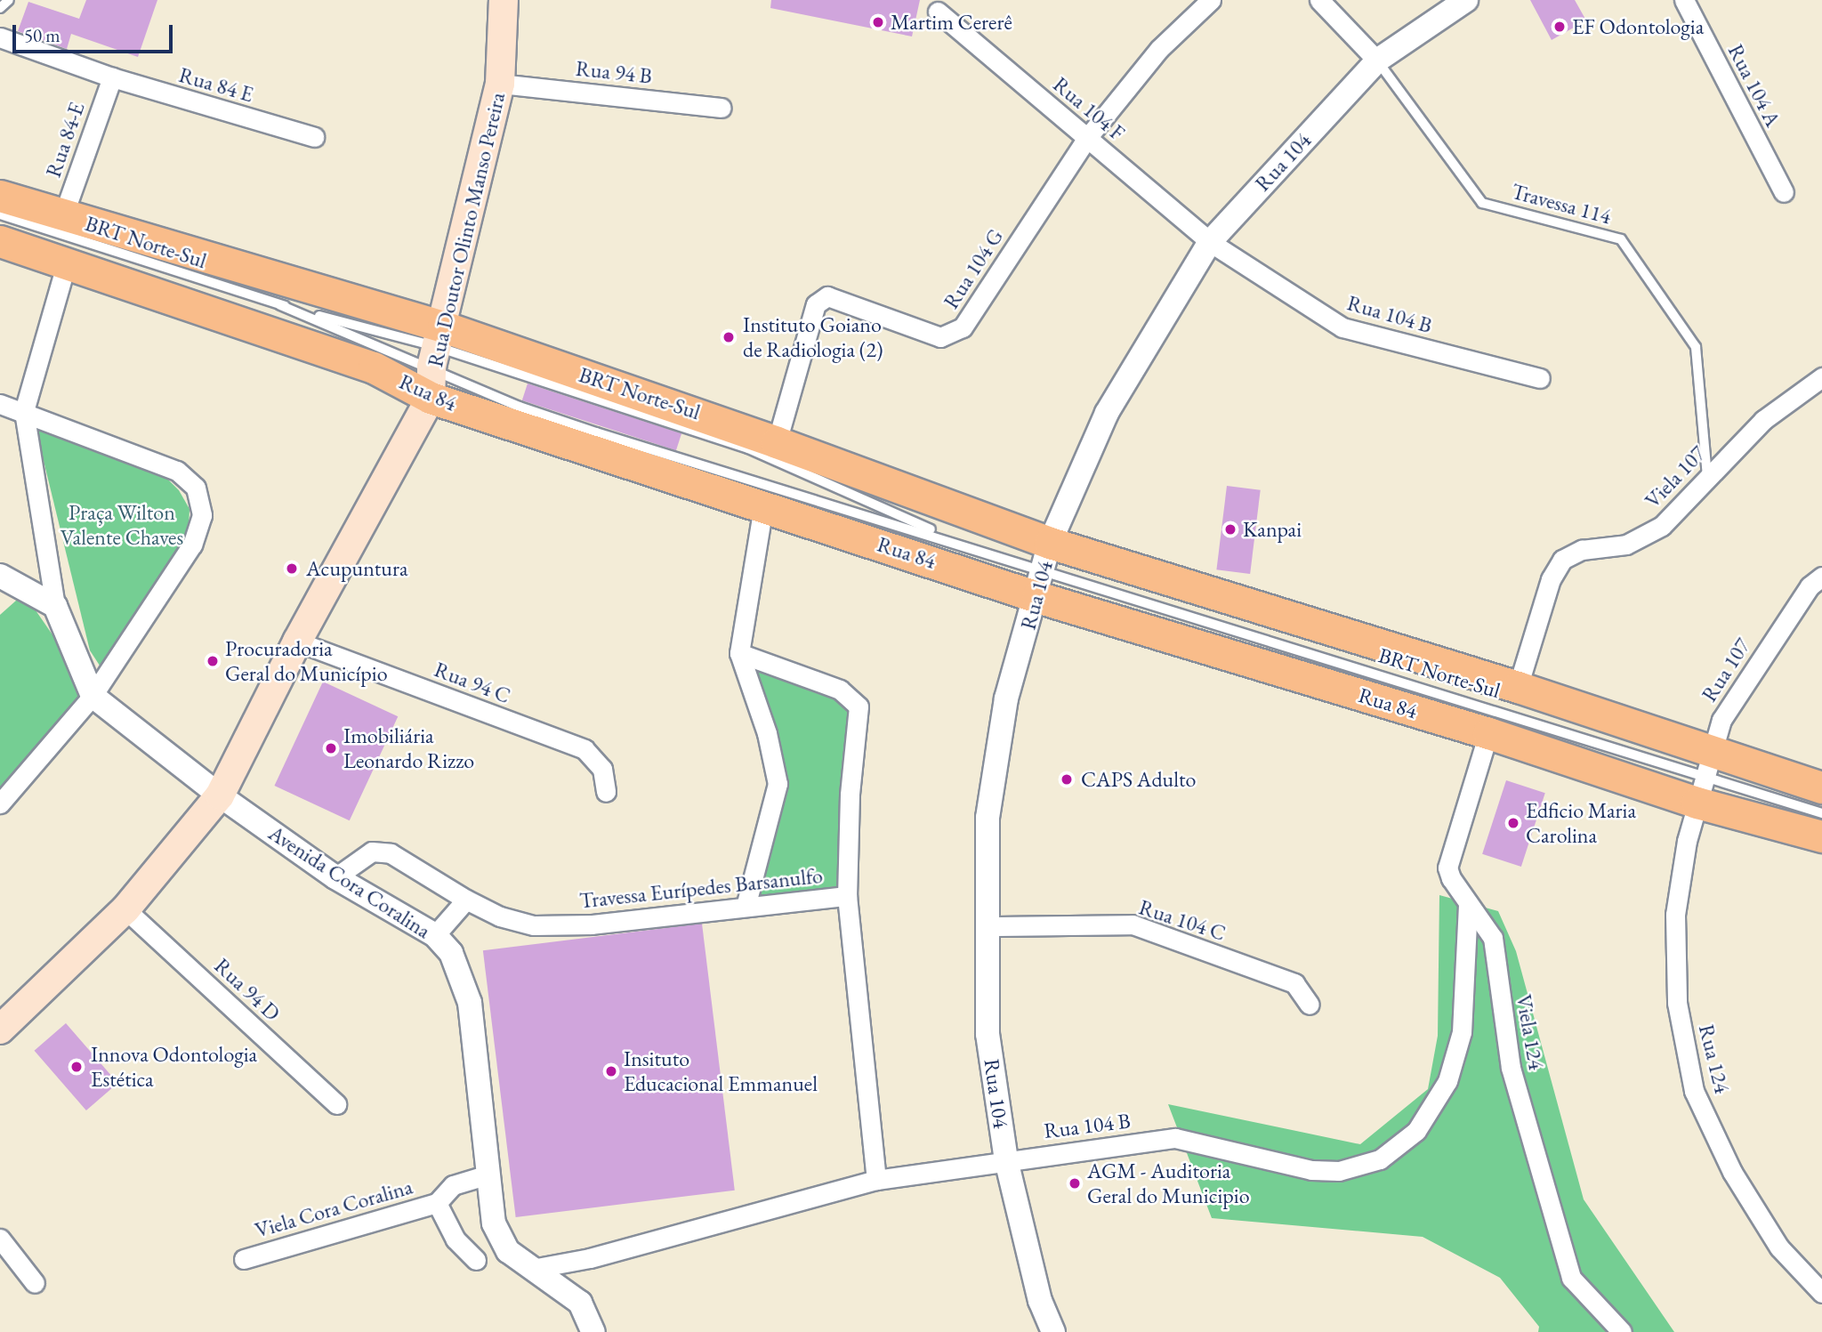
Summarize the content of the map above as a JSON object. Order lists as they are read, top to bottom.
{
  "streets": {
    "main road": ["Rua Doutor Olinto Manso Pereira", "Rua 84"],
    "street": [
      "Rua 94 B",
      "Rua 84 E",
      "Rua 104 A",
      "Rua 104 F",
      "Rua 84-E",
      "Rua 104",
      "Rua 104 G",
      "Rua 104 B",
      "Viela 107",
      "Rua 107",
      "Rua 94 C",
      "Avenida Cora Coralina",
      "Travessa Eurípedes Barsanulfo",
      "Rua 104 C",
      "Rua 94 D",
      "Viela 124",
      "Rua 124",
      "Viela Cora Coralina"
    ],
    "lane": ["Travessa 114", "BRT Norte-Sul"]
  },
  "crossings": [
    ["Rua 94 B", "Rua Doutor Olinto Manso Pereira"],
    ["Rua 84 E", "Rua 84-E"],
    ["Rua 104 F", "Rua 104"],
    ["Rua 104 F", "Rua 104 G"],
    ["Rua 104 F", "Rua 104 B"],
    ["Rua 84-E", "Rua 84"],
    ["Rua 104", "Travessa 114"],
    ["Rua 104", "BRT Norte-Sul"],
    ["Rua 104", "Rua 104 B"],
    ["Rua 104", "Rua 84"],
    ["Rua 104", "Rua 104 C"],
    ["Travessa 114", "Viela 107"],
    ["Rua Doutor Olinto Manso Pereira", "BRT Norte-Sul"],
    ["Rua Doutor Olinto Manso Pereira", "Rua 84"],
    ["Rua Doutor Olinto Manso Pereira", "Rua 94 C"],
    ["Rua Doutor Olinto Manso Pereira", "Avenida Cora Coralina"],
    ["Rua Doutor Olinto Manso Pereira", "Rua 94 D"],
    ["BRT Norte-Sul", "Rua 84"],
    ["BRT Norte-Sul", "Rua 107"],
    ["BRT Norte-Sul", "Rua 124"],
    ["Rua 104 G", "Rua 84"],
    ["Rua 104 B", "Viela 124"],
    ["Rua 84", "Viela 107"],
    ["Rua 84", "Rua 107"],
    ["Rua 84", "Viela 124"],
    ["Rua 84", "Rua 124"],
    ["Rua 107", "Rua 124"],
    ["Avenida Cora Coralina", "Travessa Eurípedes Barsanulfo"],
    ["Avenida Cora Coralina", "Viela Cora Coralina"]
  ],
  "parks": ["Praça Wilton Valente Chaves"],
  "places": [
    "Martim Cererê",
    "EF Odontologia",
    "Instituto Goiano de Radiologia (2)",
    "Kanpai",
    "Acupuntura",
    "Procuradoria Geral do Município",
    "Imobiliária Leonardo Rizzo",
    "CAPS Adulto",
    "Edficio Maria Carolina",
    "Innova Odontologia Estética",
    "Insituto Educacional Emmanuel",
    "AGM - Auditoria Geral do Municipio"
  ],
  "scale_bar": "50 m"
}
